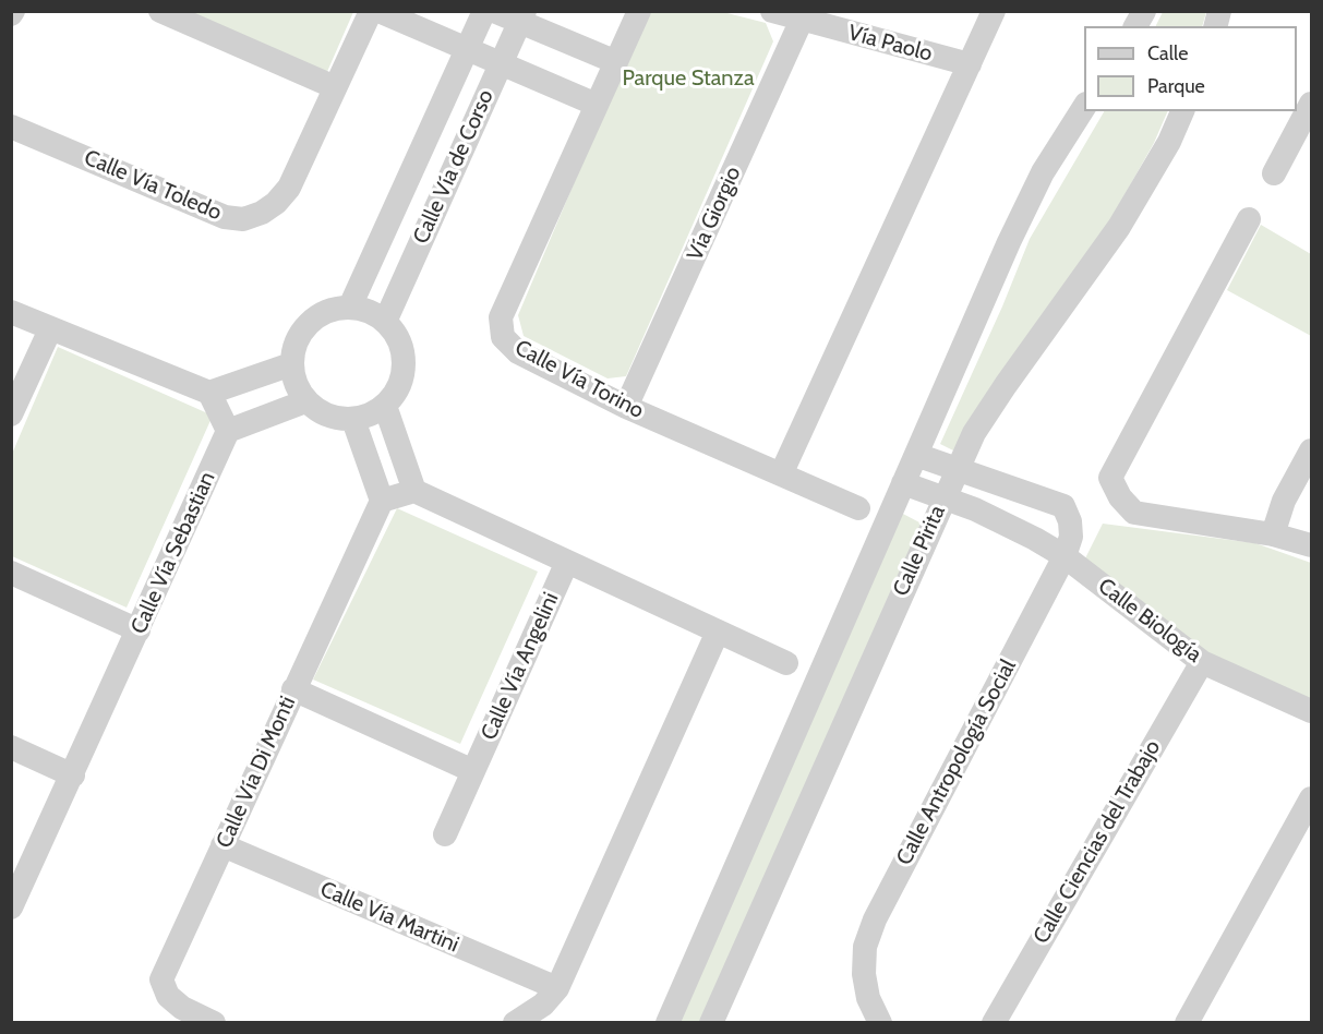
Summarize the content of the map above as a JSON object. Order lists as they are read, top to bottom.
{
  "streets": {
    "street": [
      "Vía Paolo",
      "Calle Vía de Corso",
      "Calle Vía Toledo",
      "Vía Giorgio",
      "Calle Vía Torino",
      "Calle Pirita",
      "Calle Vía Sebastian",
      "Calle Biología",
      "Calle Vía Angelini",
      "Calle Antropología Social",
      "Calle Vía Di Monti",
      "Calle Ciencias del Trabajo",
      "Calle Vía Martini"
    ]
  },
  "crossings": [
    ["Vía Paolo", "Vía Giorgio"],
    ["Vía Giorgio", "Calle Vía Torino"],
    ["Calle Pirita", "Calle Biología"],
    ["Calle Biología", "Calle Antropología Social"],
    ["Calle Biología", "Calle Ciencias del Trabajo"],
    ["Calle Vía Di Monti", "Calle Vía Martini"]
  ],
  "parks": ["Parque Stanza"],
  "legend": ["Calle", "Parque"]
}
